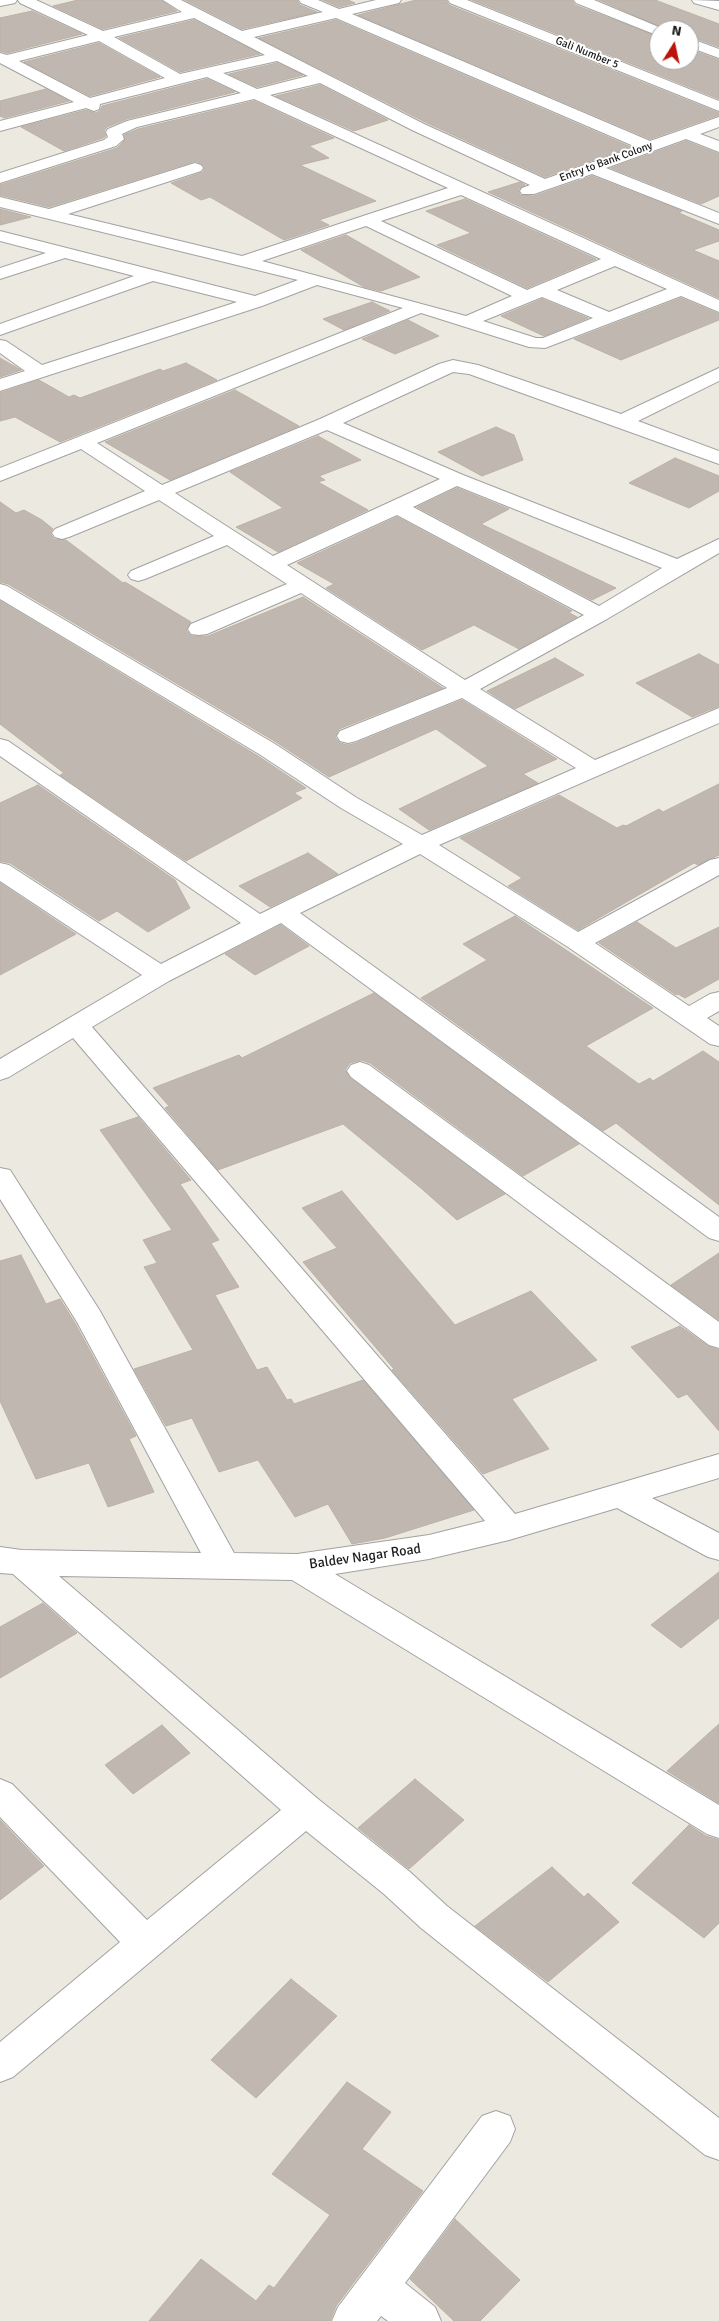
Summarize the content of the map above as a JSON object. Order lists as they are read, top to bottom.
{
  "streets": {
    "street": ["Gali Number 5", "Entry to Bank Colony", "Baldev Nagar Road"]
  },
  "north": "top"
}
